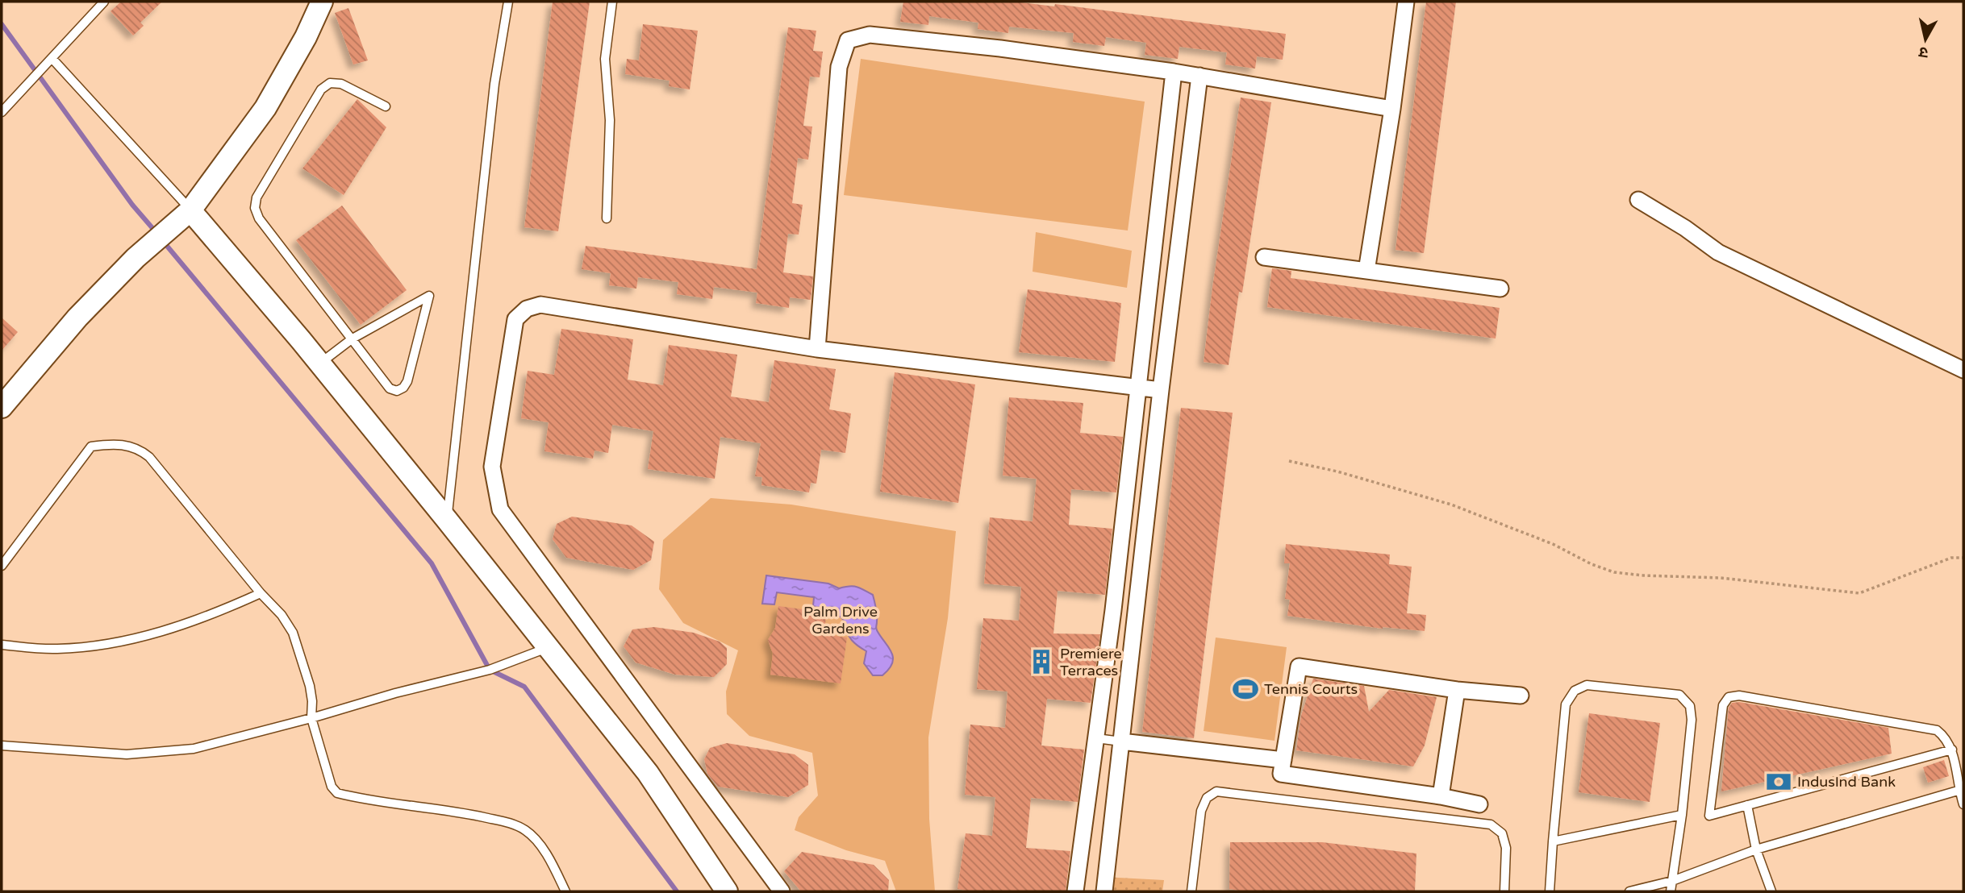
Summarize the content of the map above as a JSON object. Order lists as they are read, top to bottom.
{
  "parks": ["Palm Drive Gardens"],
  "places": {
    "building": ["Premiere Terraces"],
    "sports": ["Tennis Courts"],
    "bank": ["IndusInd Bank"]
  },
  "north": "bottom"
}
